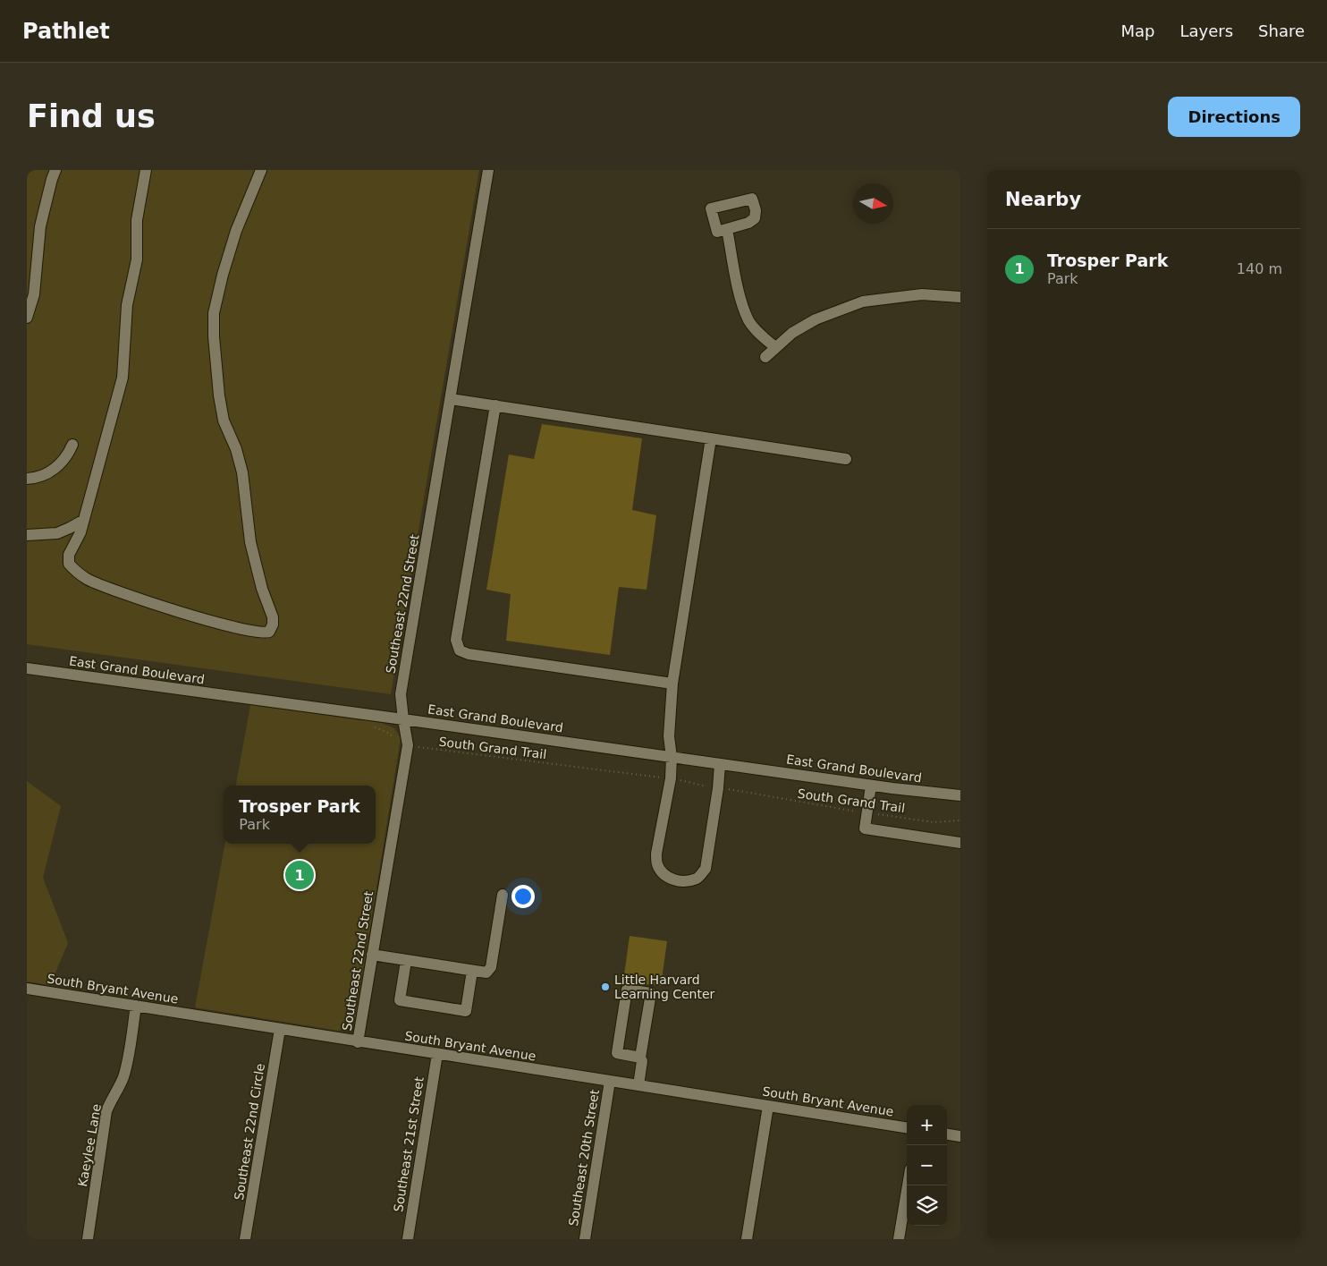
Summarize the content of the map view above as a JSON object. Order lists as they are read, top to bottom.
{
  "streets": {
    "street": [
      "Southeast 22nd Street",
      "East Grand Boulevard",
      "South Bryant Avenue",
      "Southeast 22nd Circle",
      "Southeast 21st Street",
      "Kaeylee Lane",
      "Southeast 20th Street"
    ],
    "path": ["South Grand Trail"]
  },
  "crossings": [
    ["Southeast 22nd Street", "East Grand Boulevard"],
    ["Southeast 22nd Street", "South Grand Trail"],
    ["Southeast 22nd Street", "South Bryant Avenue"],
    ["South Bryant Avenue", "Southeast 22nd Circle"],
    ["South Bryant Avenue", "Southeast 21st Street"],
    ["South Bryant Avenue", "Kaeylee Lane"],
    ["South Bryant Avenue", "Southeast 20th Street"]
  ],
  "places": ["Little Harvard Learning Center"],
  "north": "right",
  "page": {
    "header": "Pathlet",
    "nav": ["Map", "Layers", "Share"],
    "buttons": "Directions",
    "title": "Find us",
    "heading": "Nearby",
    "list": [
      {
        "mark": "1",
        "name": "Trosper Park",
        "note": "Park",
        "value": "140 m"
      }
    ],
    "popup": ["Trosper Park", "Park"],
    "pins": "1",
    "map_buttons": ["+", "−"]
  }
}
